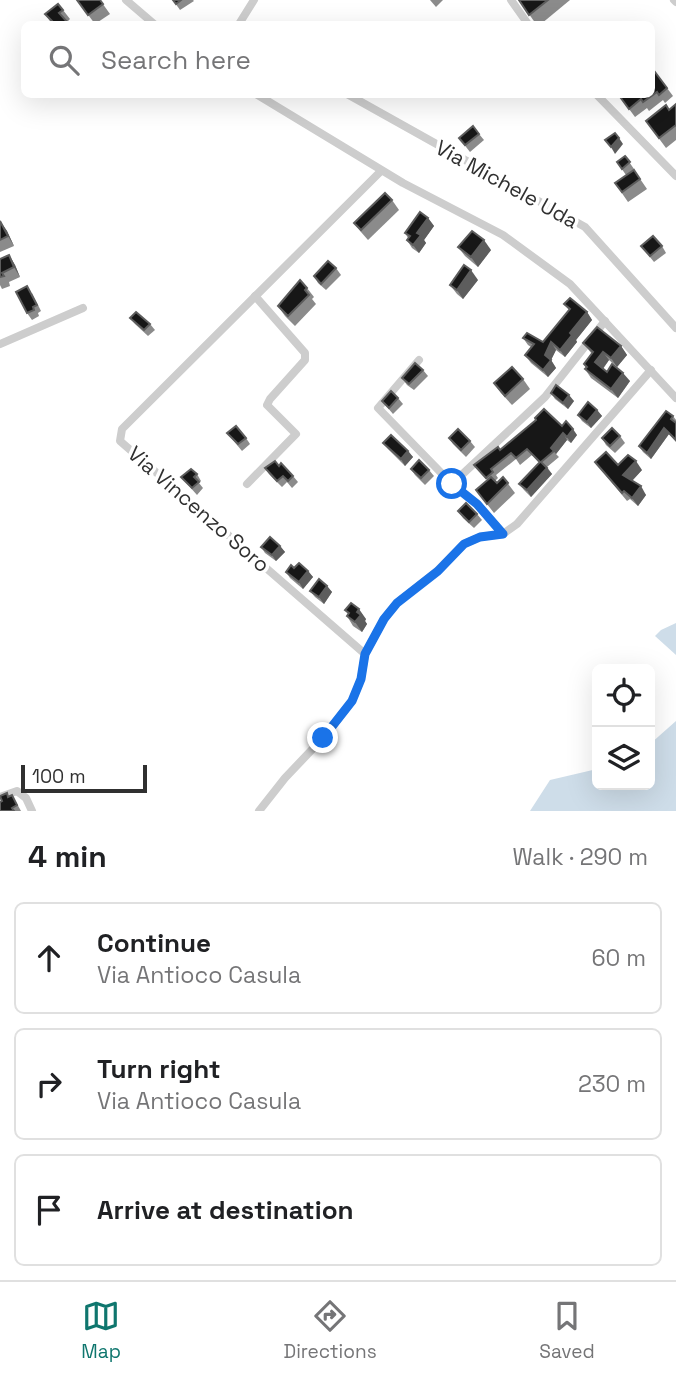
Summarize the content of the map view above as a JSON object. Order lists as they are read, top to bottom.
{
  "streets": {
    "street": ["Via Michele Uda", "Via Vincenzo Soro"]
  },
  "scale_bar": "100 m",
  "page": {
    "search": "Search here",
    "scale": "100 m",
    "heading": ["4 min", "Walk · 290 m"],
    "list": [
      ["Continue", "Via Antioco Casula", "60 m"],
      ["Turn right", "Via Antioco Casula", "230 m"],
      "Arrive at destination"
    ],
    "nav": ["Map", "Directions", "Saved"]
  }
}
